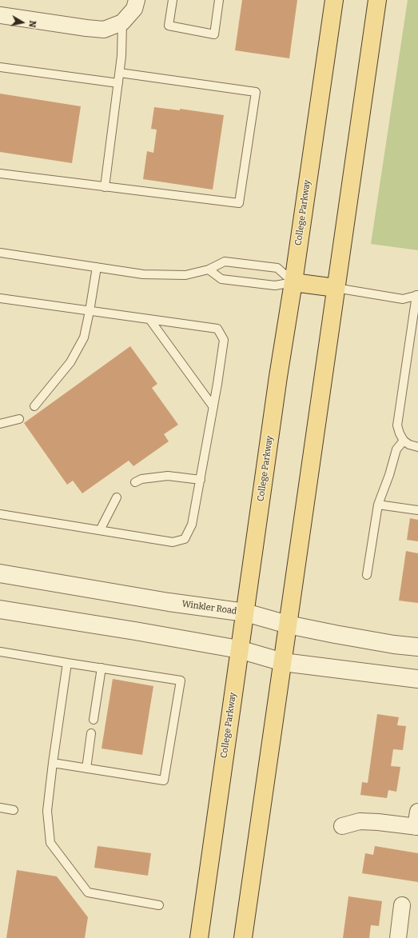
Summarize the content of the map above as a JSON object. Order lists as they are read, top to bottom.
{
  "streets": {
    "main road": ["College Parkway"],
    "street": ["Winkler Road"]
  },
  "crossings": [
    ["College Parkway", "Winkler Road"]
  ],
  "north": "right"
}
